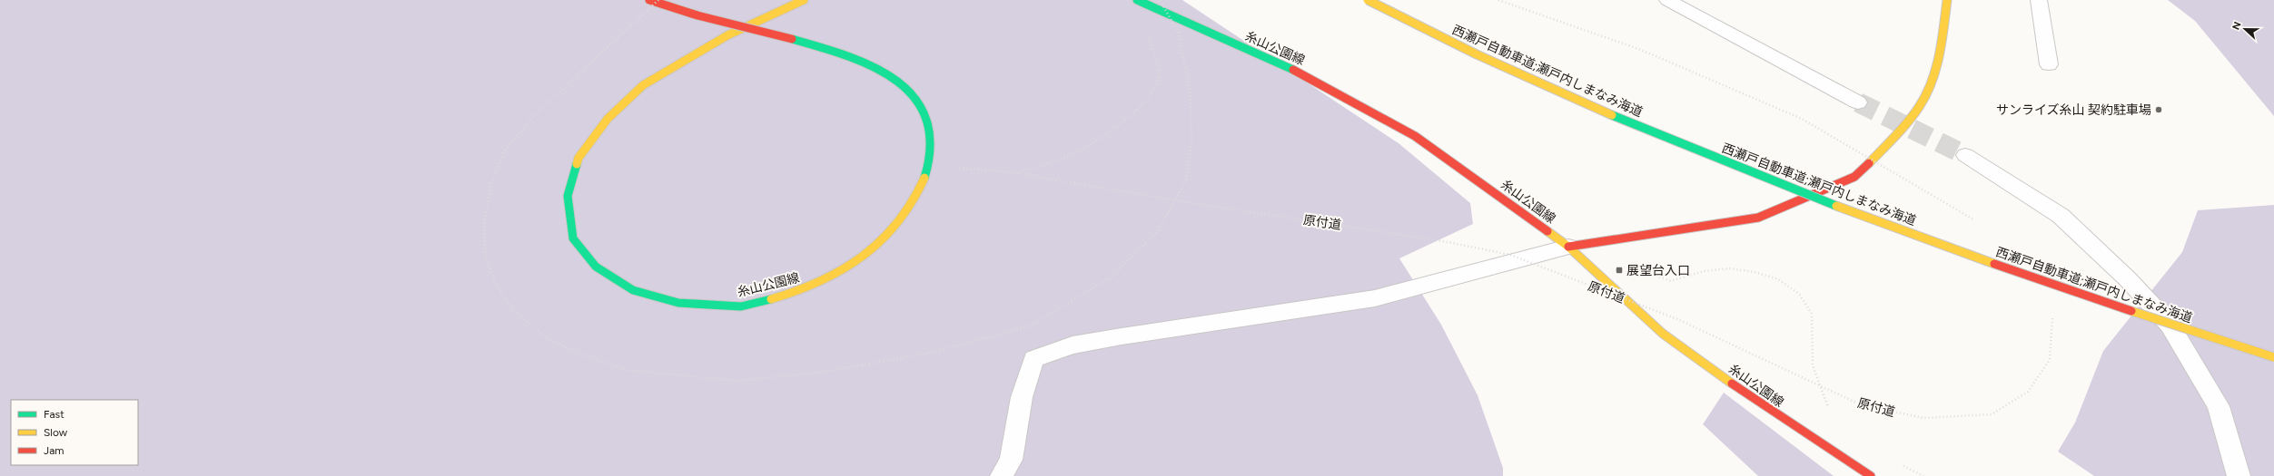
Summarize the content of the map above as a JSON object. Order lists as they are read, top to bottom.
{
  "streets": {
    "main road": ["糸山公園線", "西瀬戸自動車道;瀬戸内しまなみ海道"],
    "path": ["原付道"]
  },
  "crossings": [
    ["糸山公園線", "原付道"]
  ],
  "places": {
    "other": ["サンライズ糸山 契約駐車場"],
    "transit": ["展望台入口"]
  },
  "legend": ["Fast", "Slow", "Jam"],
  "north": "left"
}
